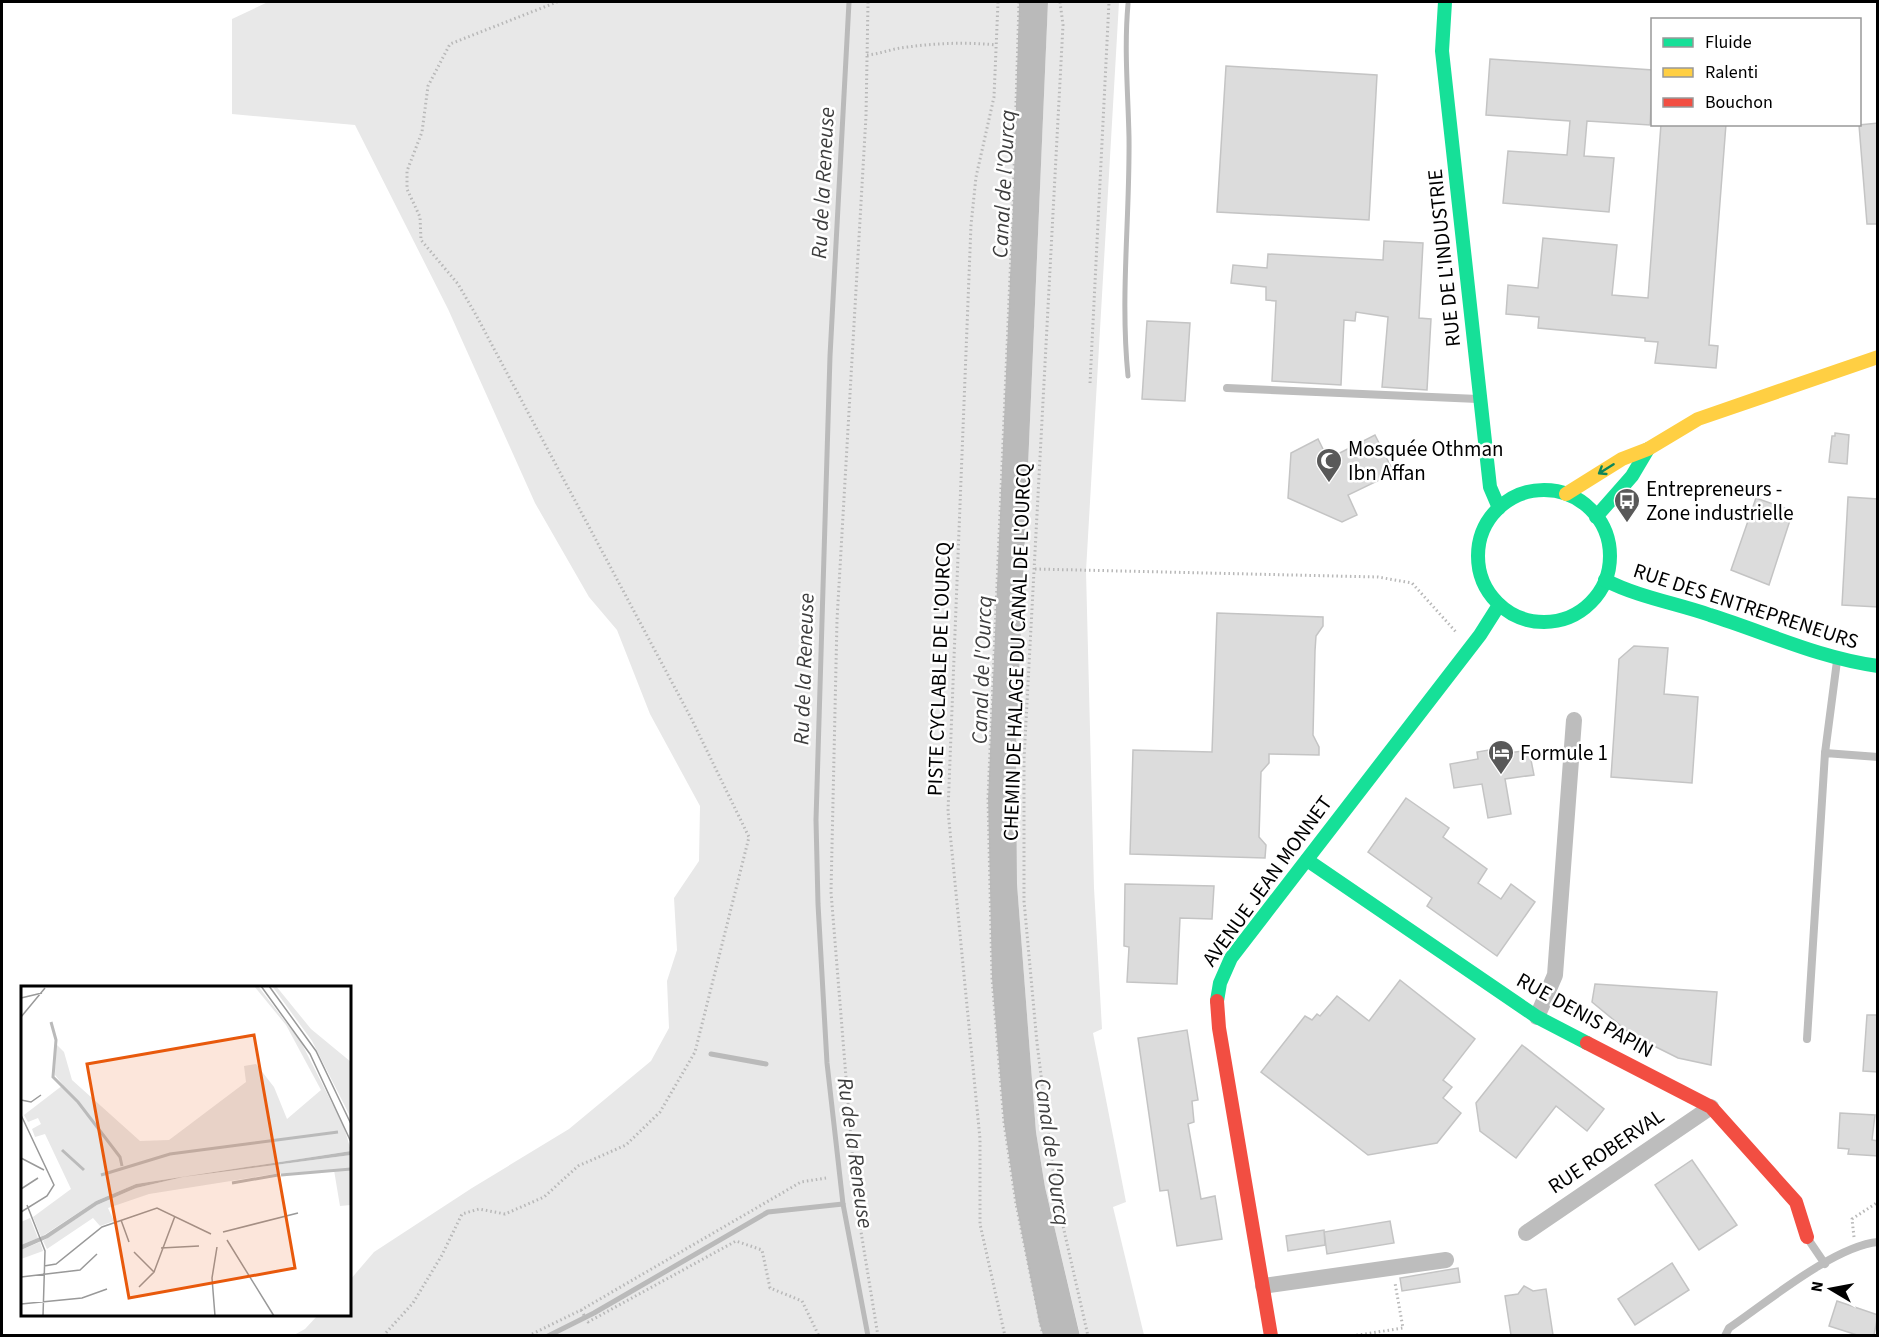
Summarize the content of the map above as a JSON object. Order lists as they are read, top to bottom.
{
  "streets": {
    "street": [
      "RUE DE L'INDUSTRIE",
      "RUE DES ENTREPRENEURS",
      "AVENUE JEAN MONNET",
      "RUE DENIS PAPIN",
      "RUE ROBERVAL"
    ],
    "path": ["CHEMIN DE HALAGE DU CANAL DE L'OURCQ", "PISTE CYCLABLE DE L'OURCQ"]
  },
  "crossings": [
    ["RUE DE L'INDUSTRIE", "RUE DES ENTREPRENEURS"],
    ["RUE DE L'INDUSTRIE", "AVENUE JEAN MONNET"],
    ["RUE DES ENTREPRENEURS", "AVENUE JEAN MONNET"],
    ["AVENUE JEAN MONNET", "RUE DENIS PAPIN"],
    ["RUE DENIS PAPIN", "RUE ROBERVAL"]
  ],
  "water": ["Ru de la Reneuse", "Canal de l'Ourcq"],
  "places": {
    "mosque": ["Mosquée Othman Ibn Affan"],
    "bus stop": ["Entrepreneurs - Zone industrielle"],
    "hotel": ["Formule 1"]
  },
  "legend": ["Fluide", "Ralenti", "Bouchon"],
  "north": "left"
}
